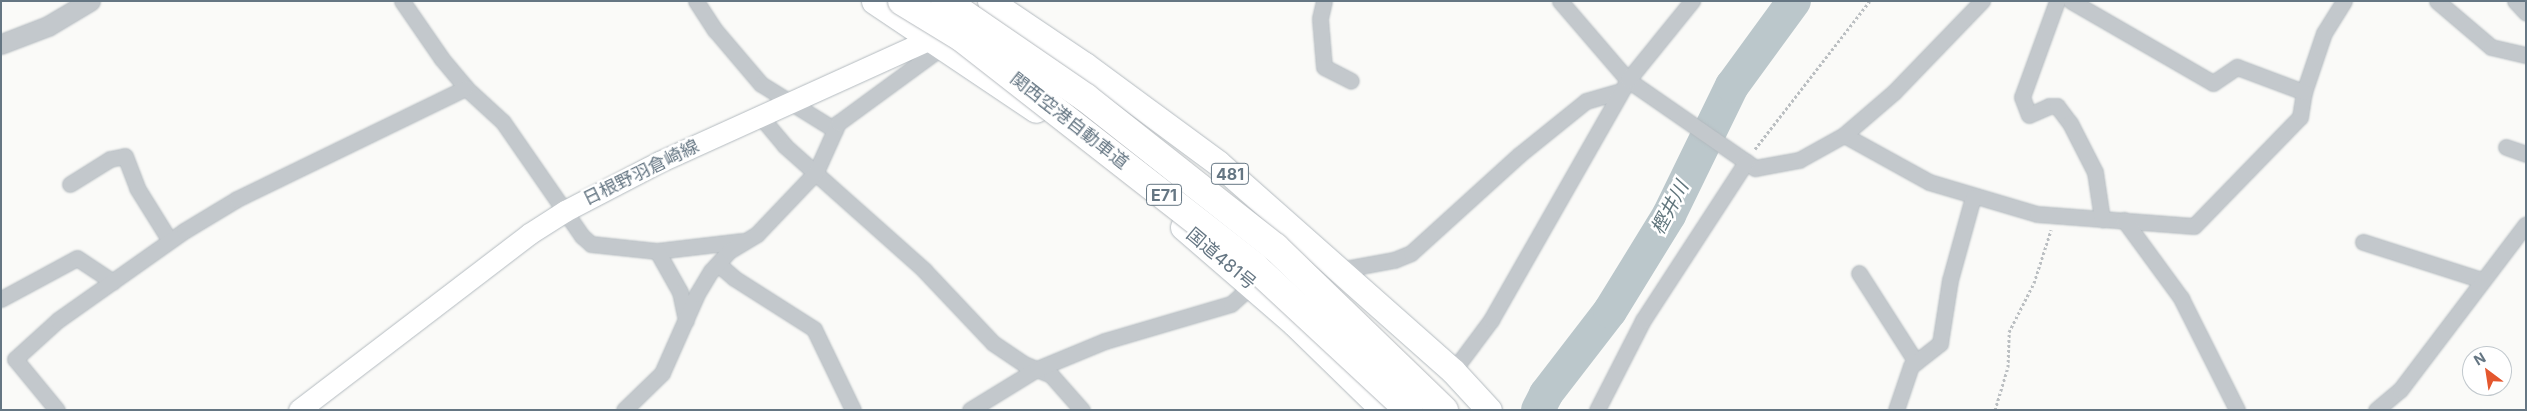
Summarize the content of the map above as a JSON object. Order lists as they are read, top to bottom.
{
  "streets": {
    "highway": [
      "関西空港自動車道",
      "481",
      "E71",
      "国道481号"
    ],
    "main road": ["日根野羽倉崎線"]
  },
  "crossings": [
    ["日根野羽倉崎線", "481"],
    ["日根野羽倉崎線", "国道481号"]
  ],
  "water": ["樫井川"],
  "north": "top left"
}
